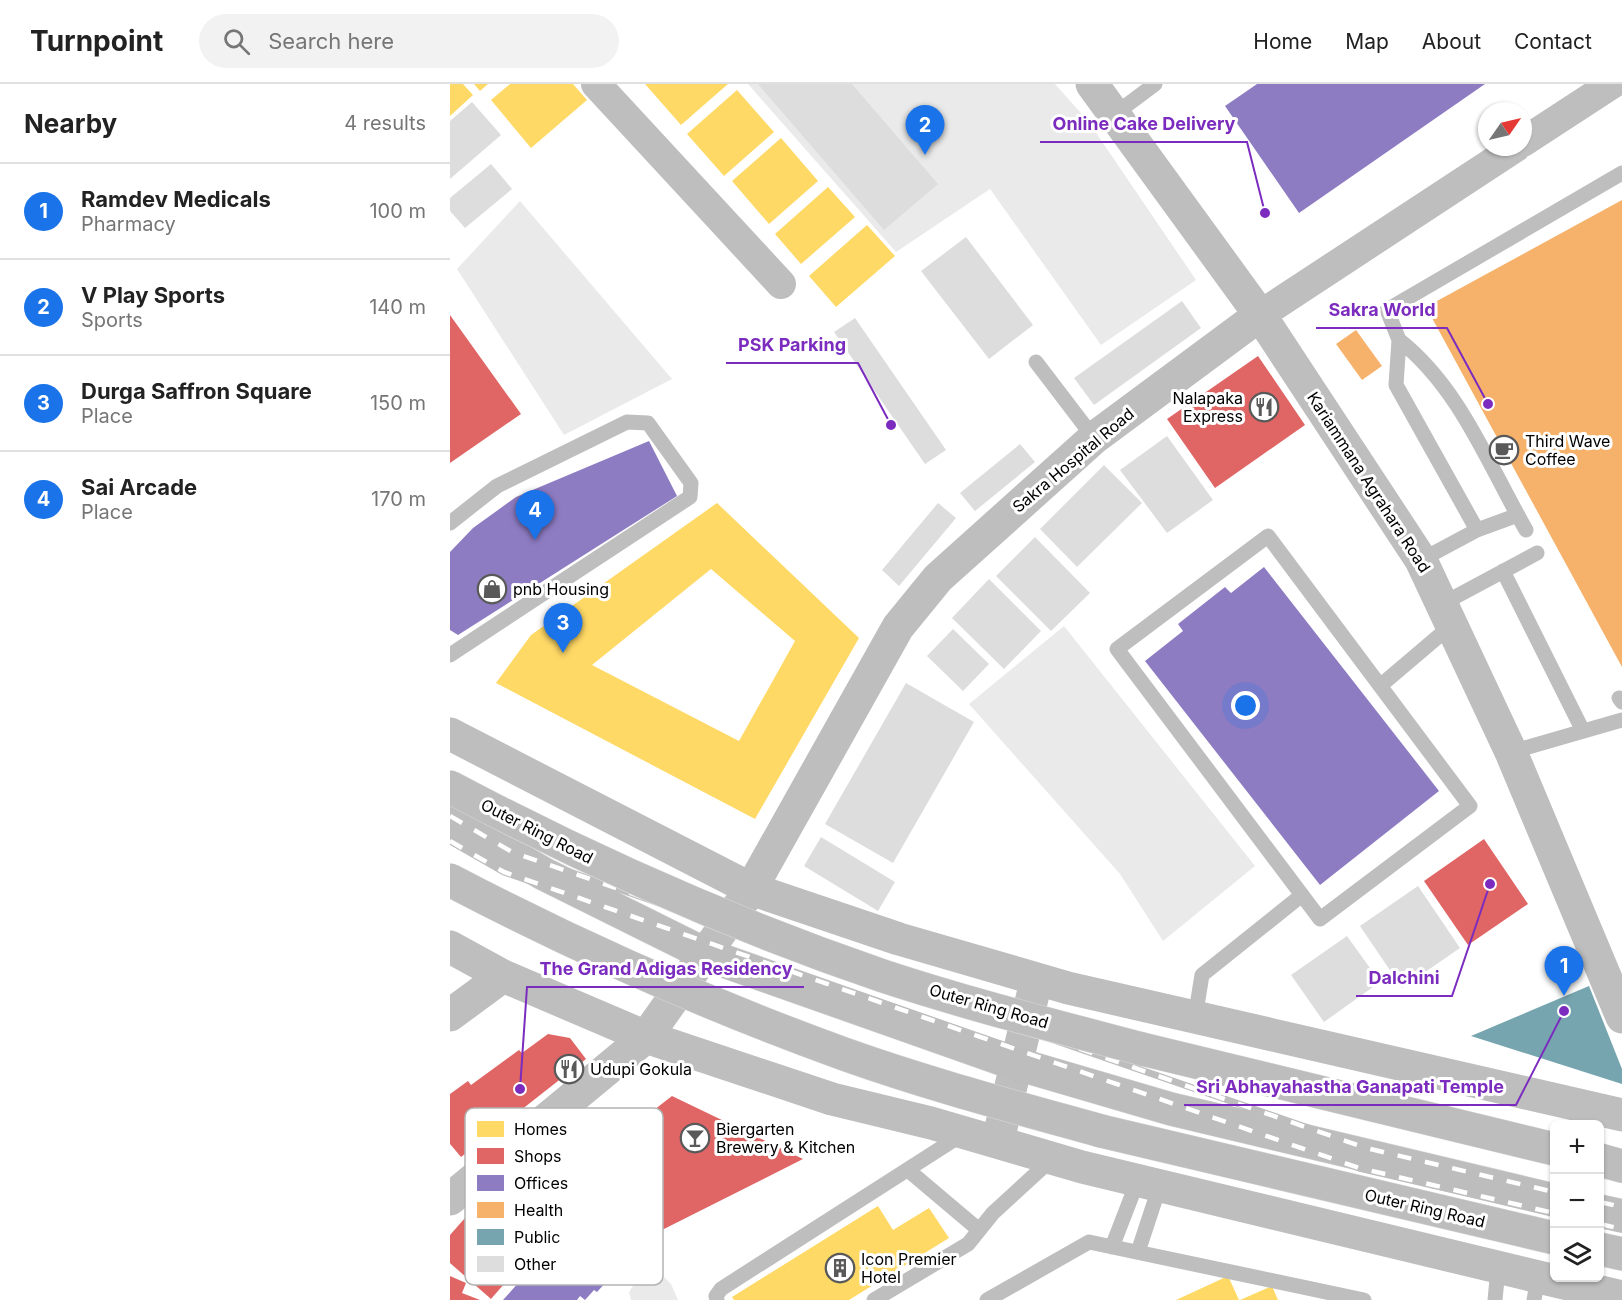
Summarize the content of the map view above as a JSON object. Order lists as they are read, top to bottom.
{
  "streets": {
    "highway": ["Outer Ring Road"],
    "street": ["Sakra Hospital Road", "Kariammana Agrahara Road"]
  },
  "crossings": [
    ["Sakra Hospital Road", "Kariammana Agrahara Road"]
  ],
  "places": {
    "other": [
      "Online Cake Delivery",
      "Sakra World",
      "PSK Parking",
      "Dalchini",
      "Sri Abhayahastha Ganapati Temple",
      "The Grand Adigas Residency"
    ],
    "restaurant": ["Nalapaka Express", "Udupi Gokula"],
    "cafe": ["Third Wave Coffee"],
    "shop": ["pnb Housing"],
    "bar": ["Biergarten Brewery & Kitchen"],
    "building": ["Icon Premier Hotel"]
  },
  "legend": [
    "Homes",
    "Shops",
    "Offices",
    "Health",
    "Public",
    "Other"
  ],
  "north": "top right",
  "page": {
    "header": "Turnpoint",
    "search": "Search here",
    "nav": [
      "Home",
      "Map",
      "About",
      "Contact"
    ],
    "heading": ["Nearby", "4 results"],
    "pins": [
      "2",
      "4",
      "3",
      "1"
    ],
    "list": [
      {
        "mark": "1",
        "name": "Ramdev Medicals",
        "note": "Pharmacy",
        "value": "100 m"
      },
      {
        "mark": "2",
        "name": "V Play Sports",
        "note": "Sports",
        "value": "140 m"
      },
      {
        "mark": "3",
        "name": "Durga Saffron Square",
        "note": "Place",
        "value": "150 m"
      },
      {
        "mark": "4",
        "name": "Sai Arcade",
        "note": "Place",
        "value": "170 m"
      }
    ],
    "map_buttons": ["+", "−"]
  }
}
